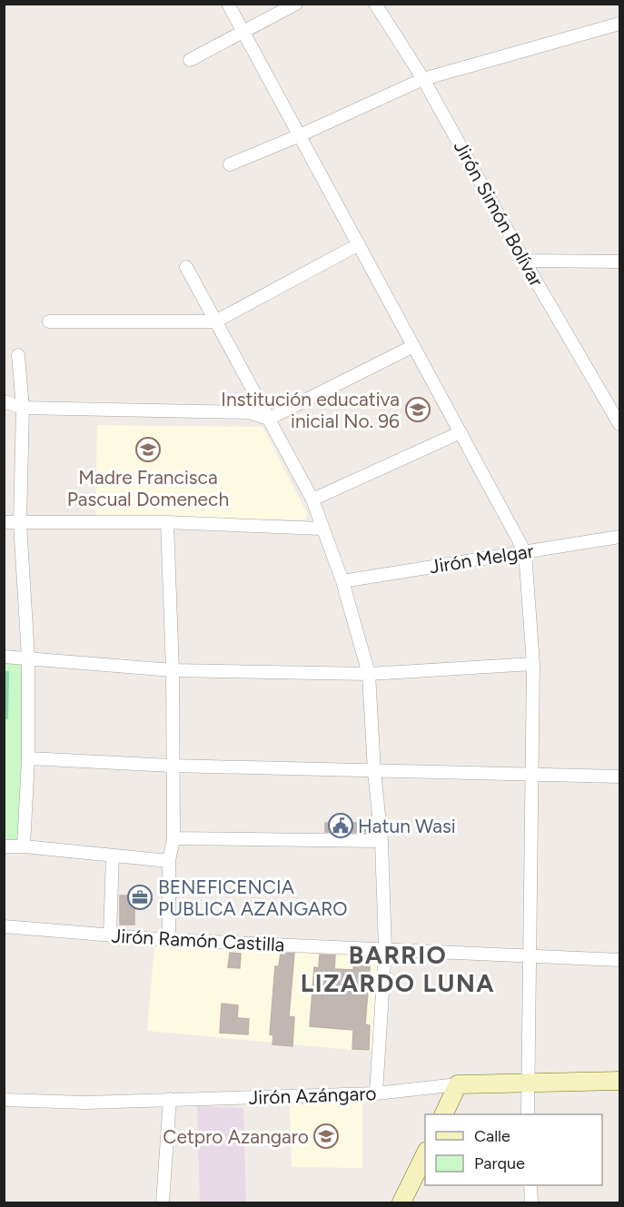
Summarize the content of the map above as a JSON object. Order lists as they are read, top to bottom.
{
  "streets": {
    "street": [
      "Jirón Simón Bolívar",
      "Jirón Melgar",
      "Jirón Ramón Castilla",
      "Jirón Azángaro"
    ]
  },
  "districts": ["BARRIO LIZARDO LUNA"],
  "places": {
    "school or university": ["Institución educativa inicial No. 96", "Madre Francisca Pascual Domenech", "Cetpro Azangaro"],
    "public building": ["Hatun Wasi"],
    "office": ["BENEFICENCIA PUBLICA AZANGARO"]
  },
  "legend": ["Calle", "Parque"]
}
